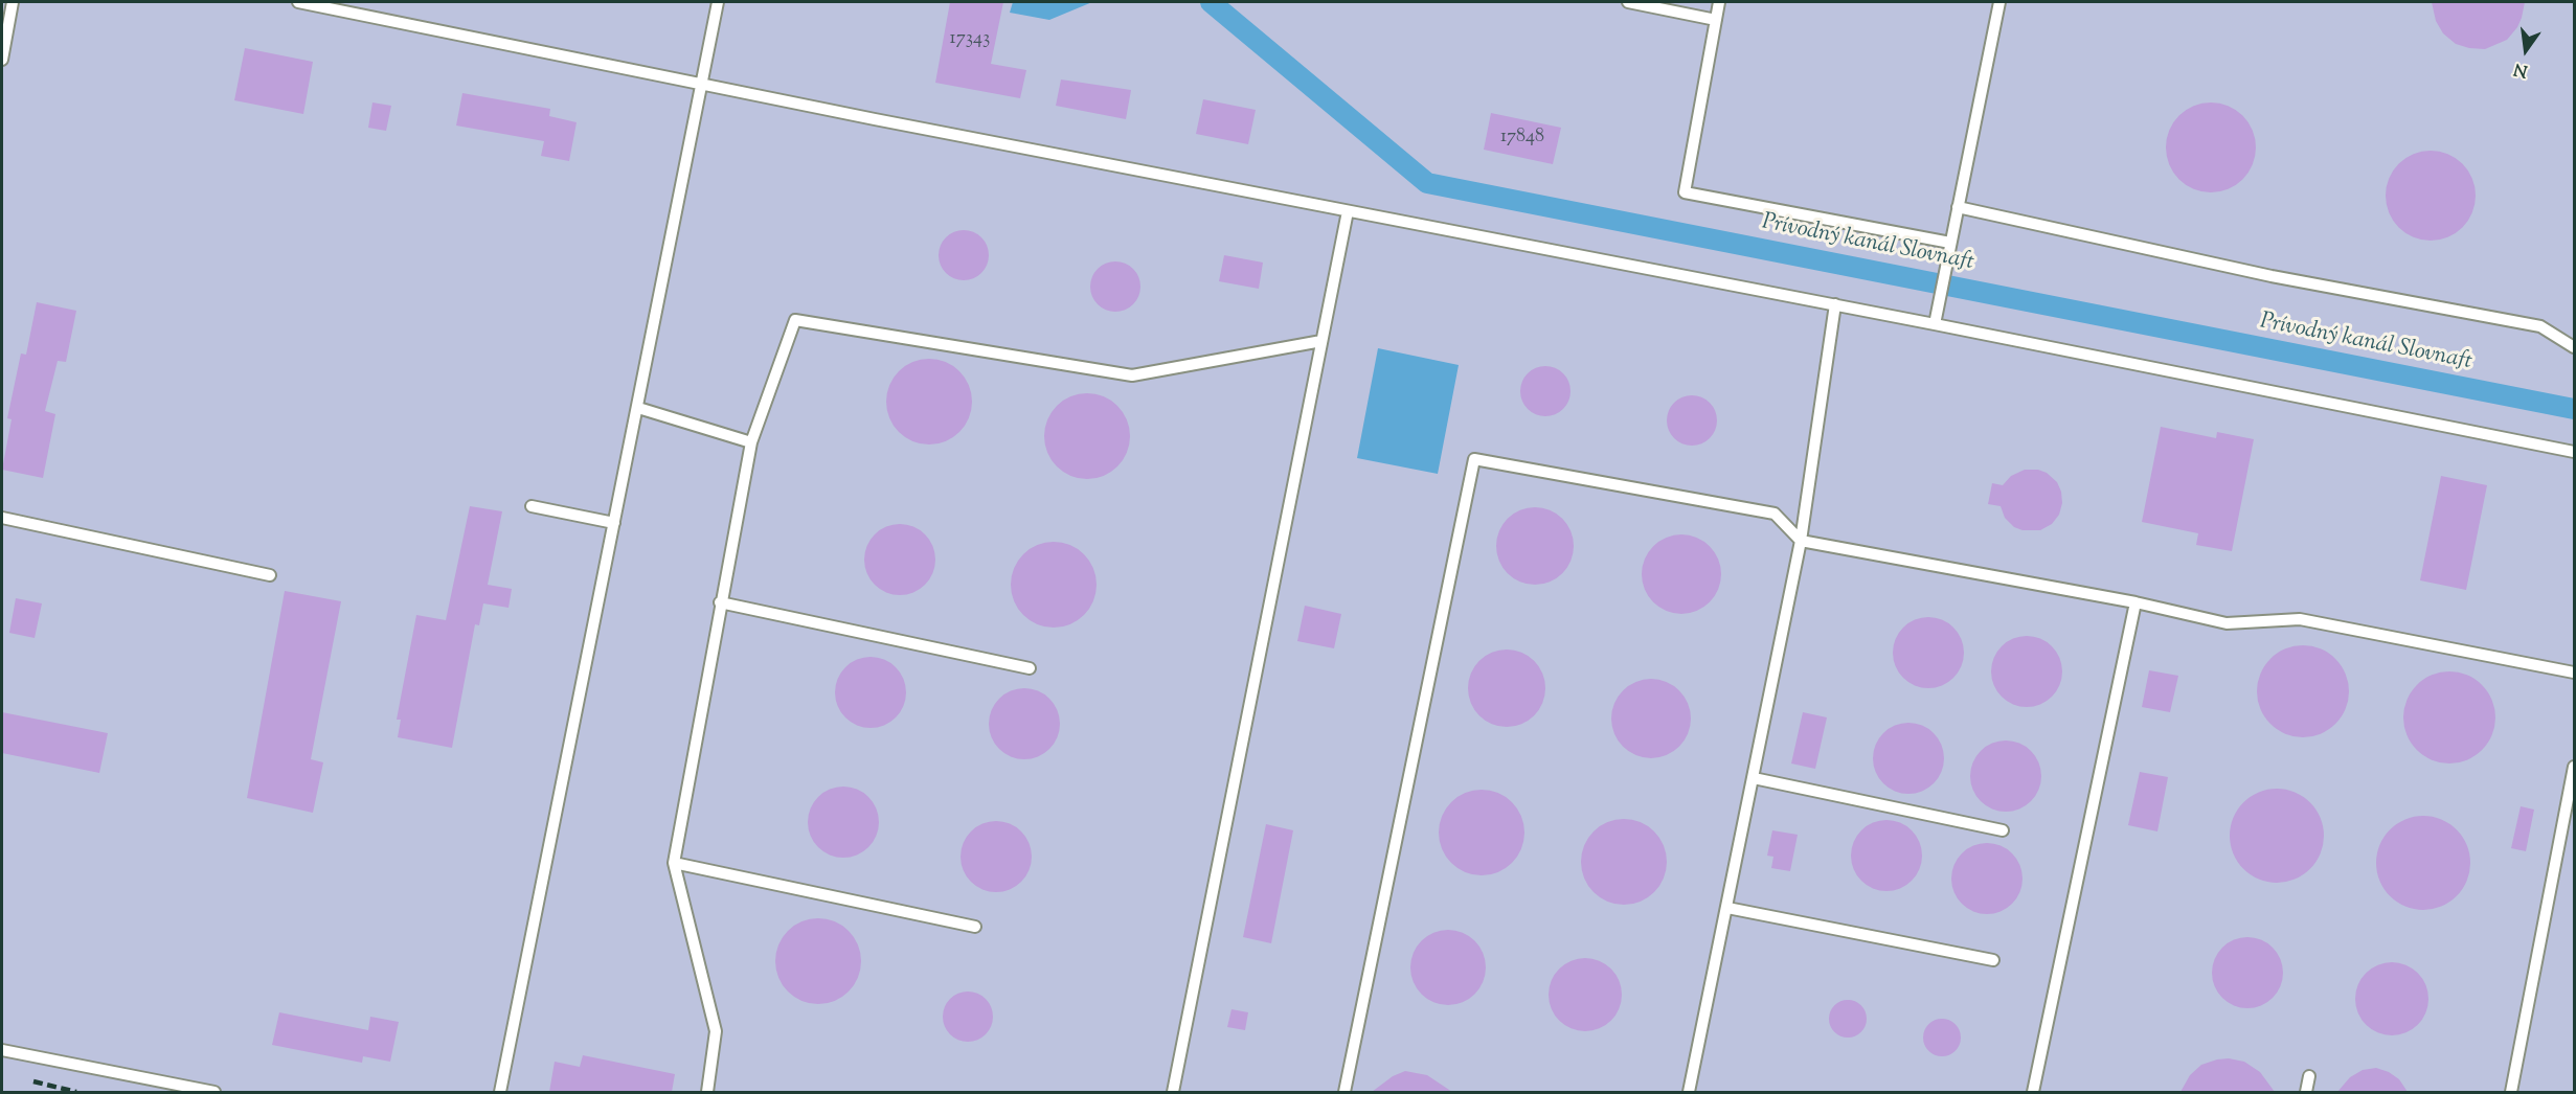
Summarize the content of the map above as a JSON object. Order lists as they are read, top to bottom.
{
  "water": ["Prívodný kanál Slovnaft"],
  "house_numbers": ["17343", "17848"],
  "north": "bottom"
}
